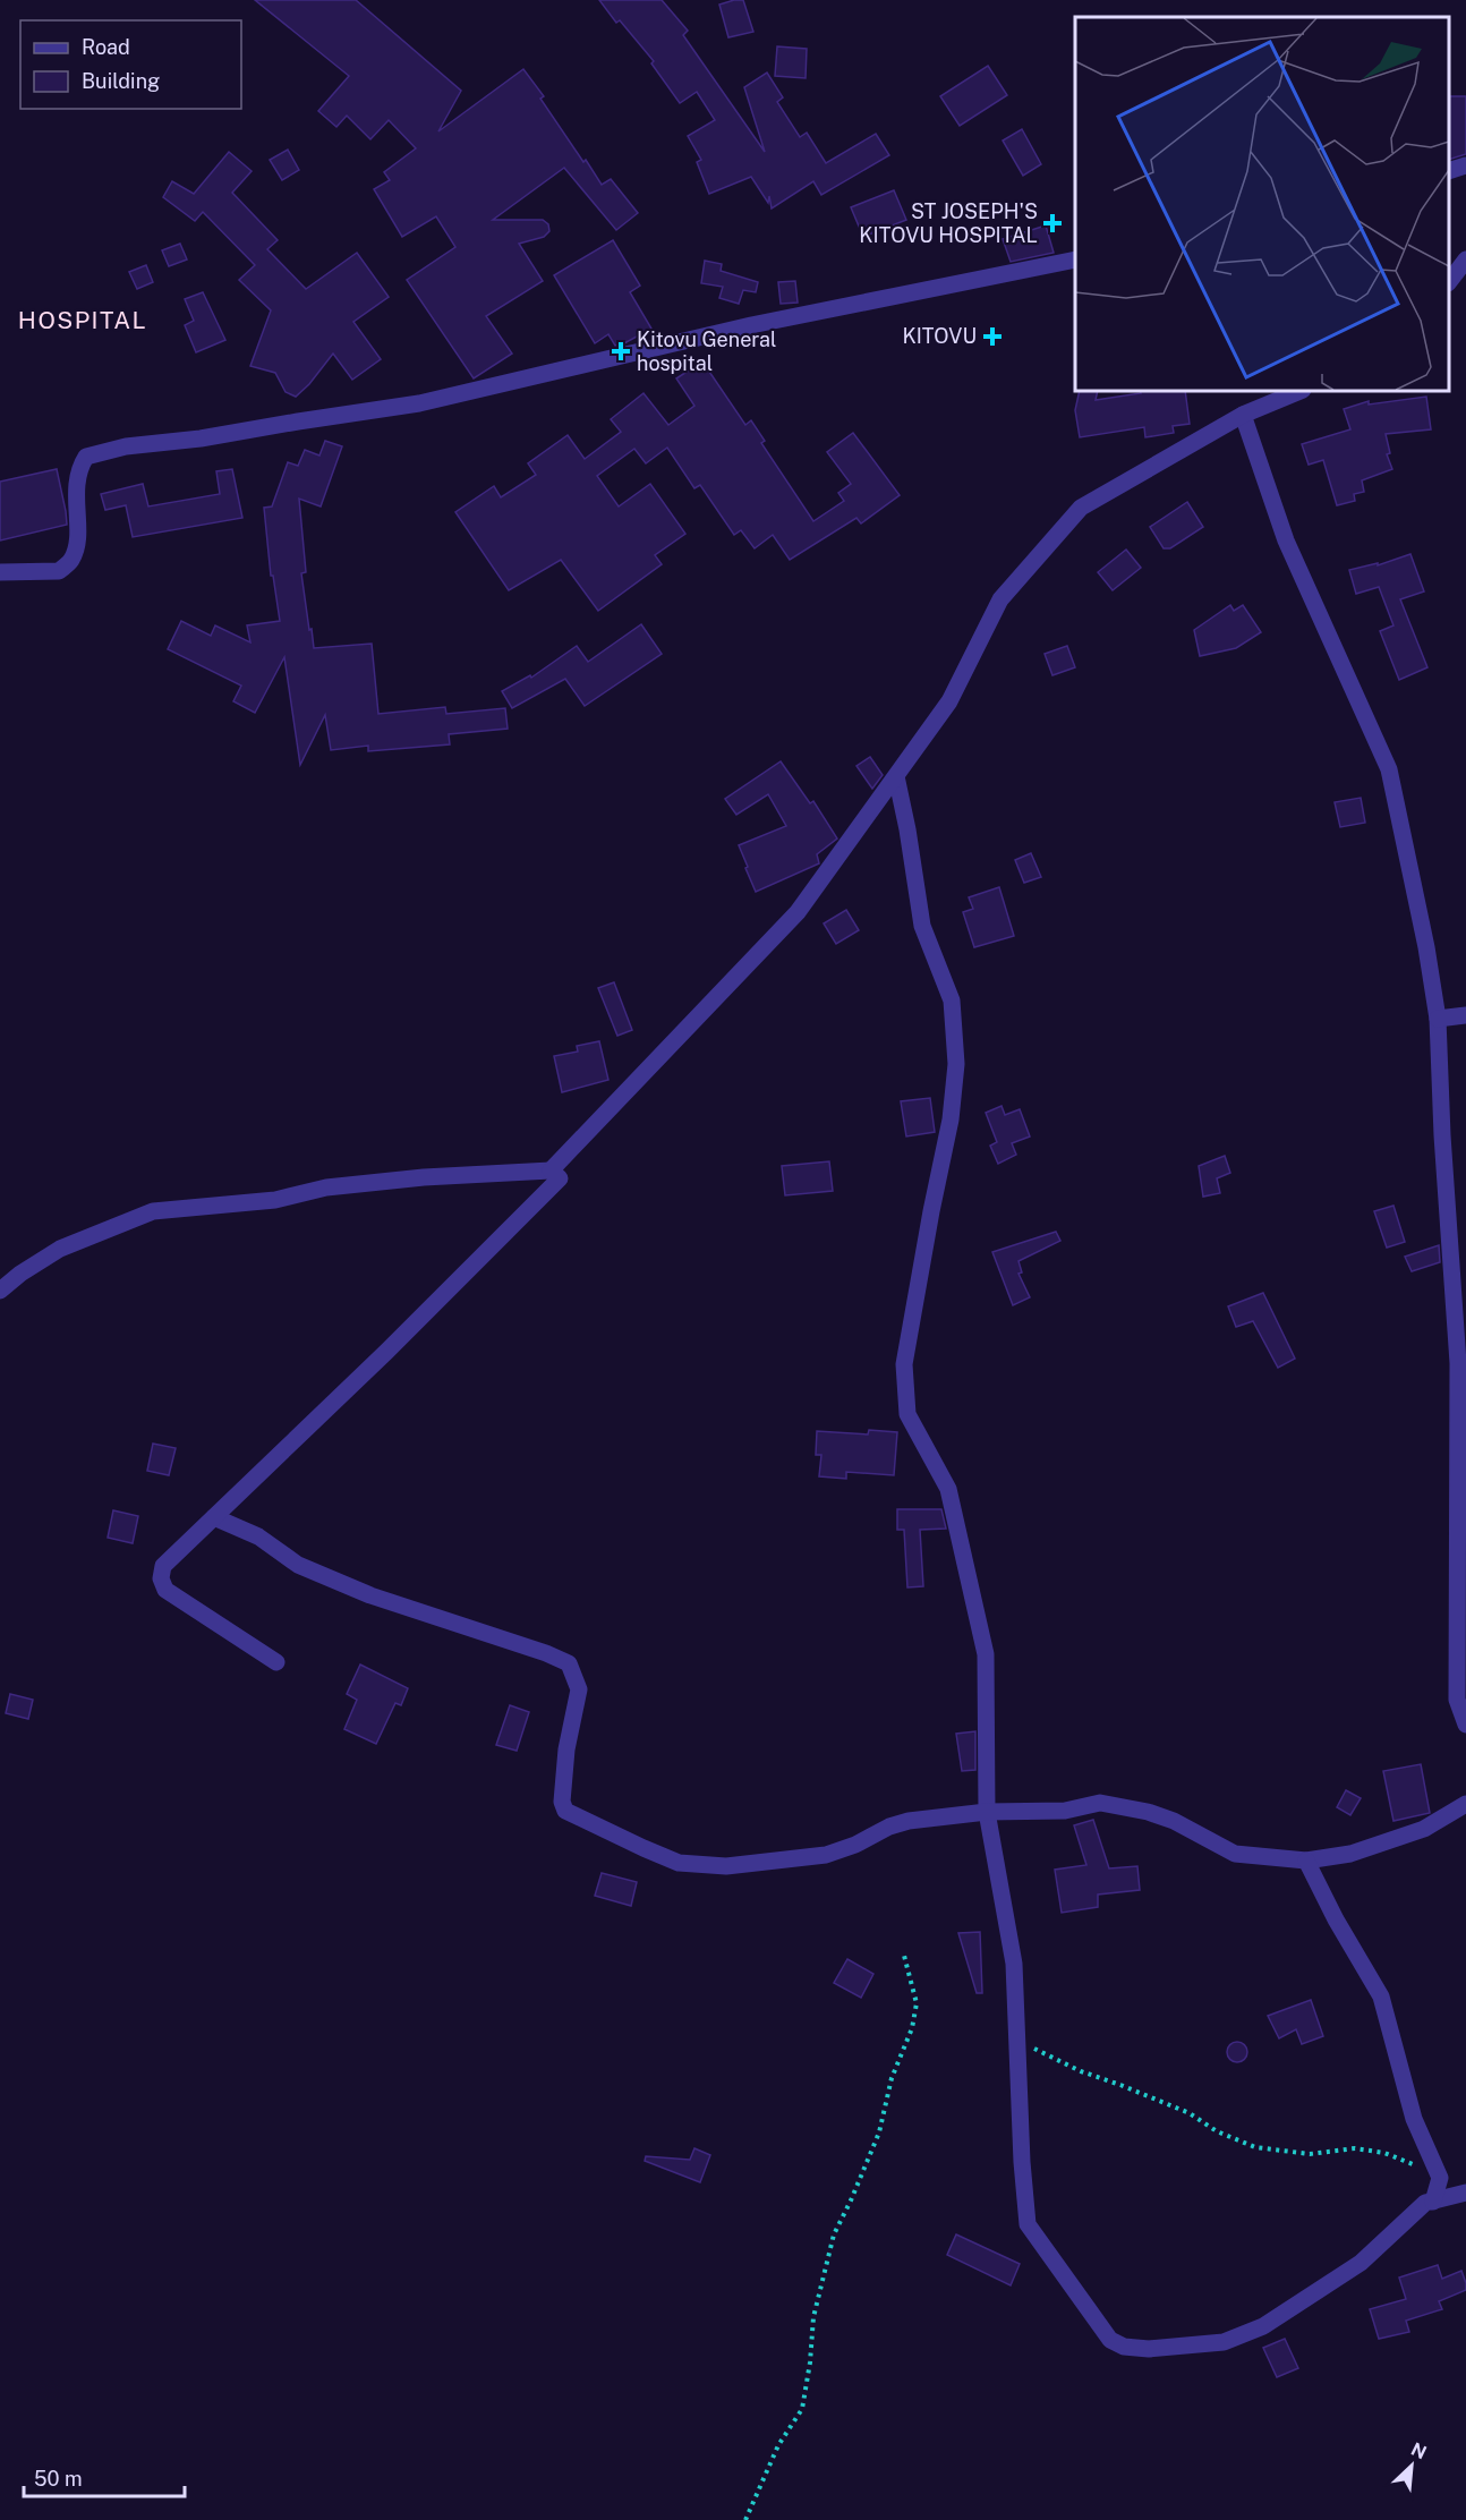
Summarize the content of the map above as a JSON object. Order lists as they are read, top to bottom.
{
  "districts": ["HOSPITAL"],
  "places": {
    "health": ["ST JOSEPH'S KITOVU HOSPITAL", "KITOVU", "Kitovu General hospital"]
  },
  "legend": ["Road", "Building"],
  "scale_bar": "50 m",
  "north": "top right"
}
